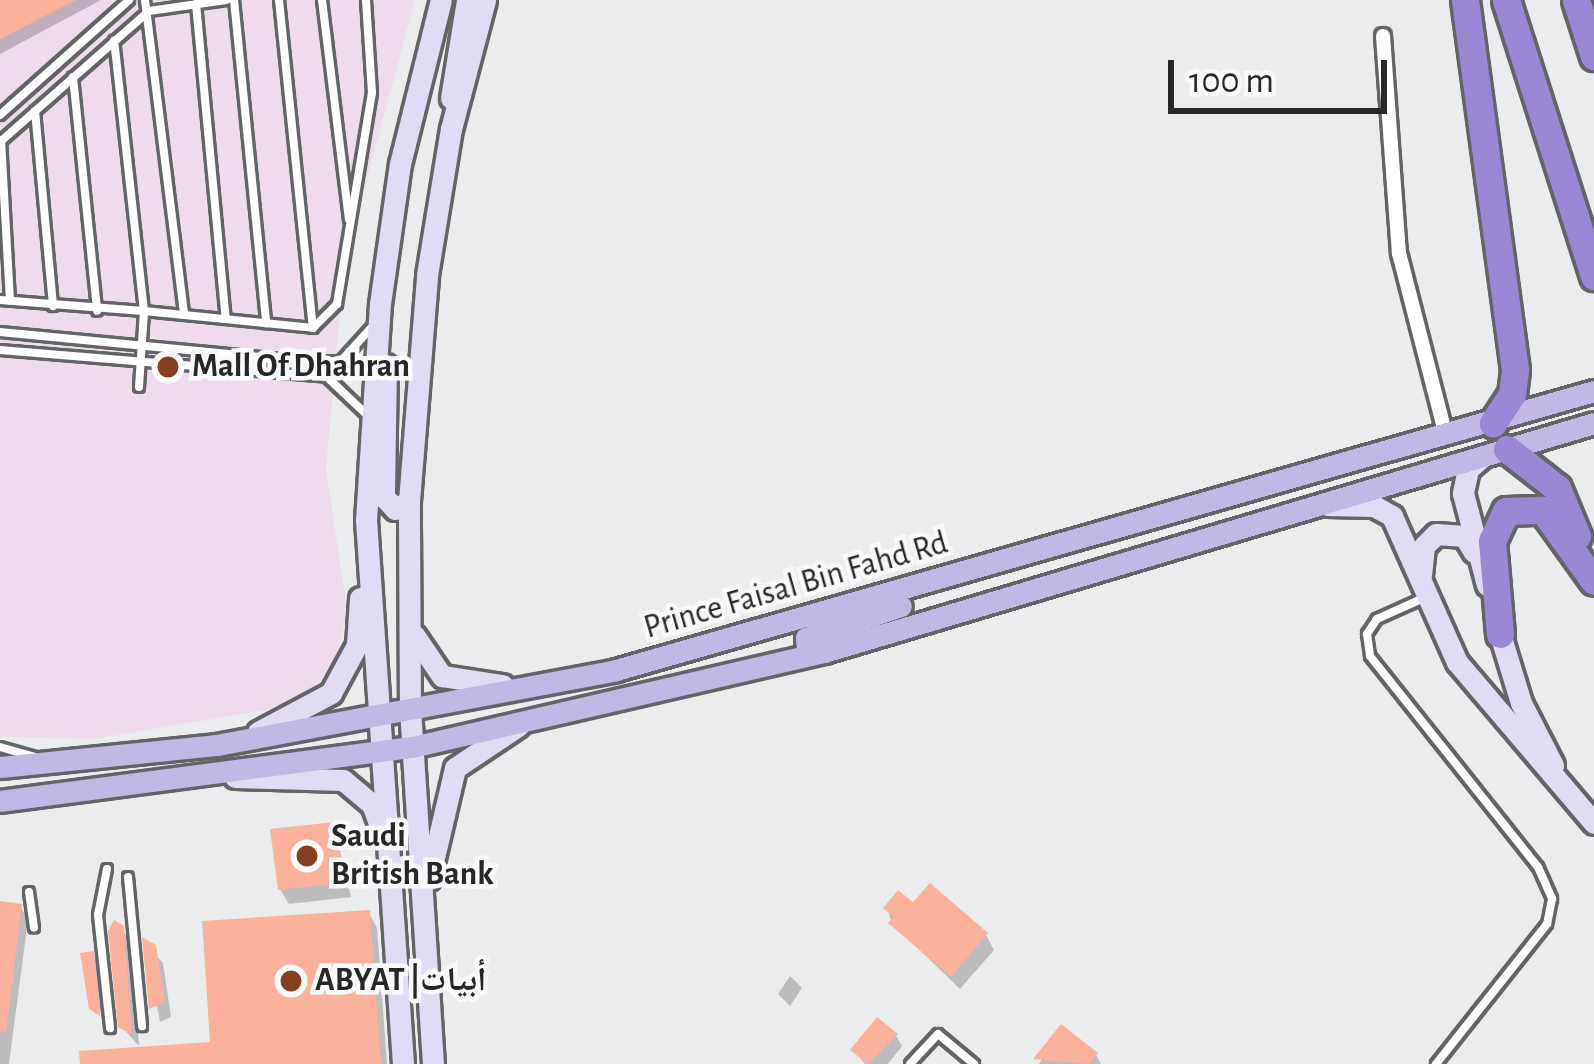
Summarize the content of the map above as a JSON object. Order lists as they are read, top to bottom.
{
  "streets": {
    "main road": ["Prince Faisal Bin Fahd Rd"]
  },
  "places": ["Mall Of Dhahran", "Saudi British Bank", "ABYAT |أبيات"],
  "scale_bar": "100 m"
}
